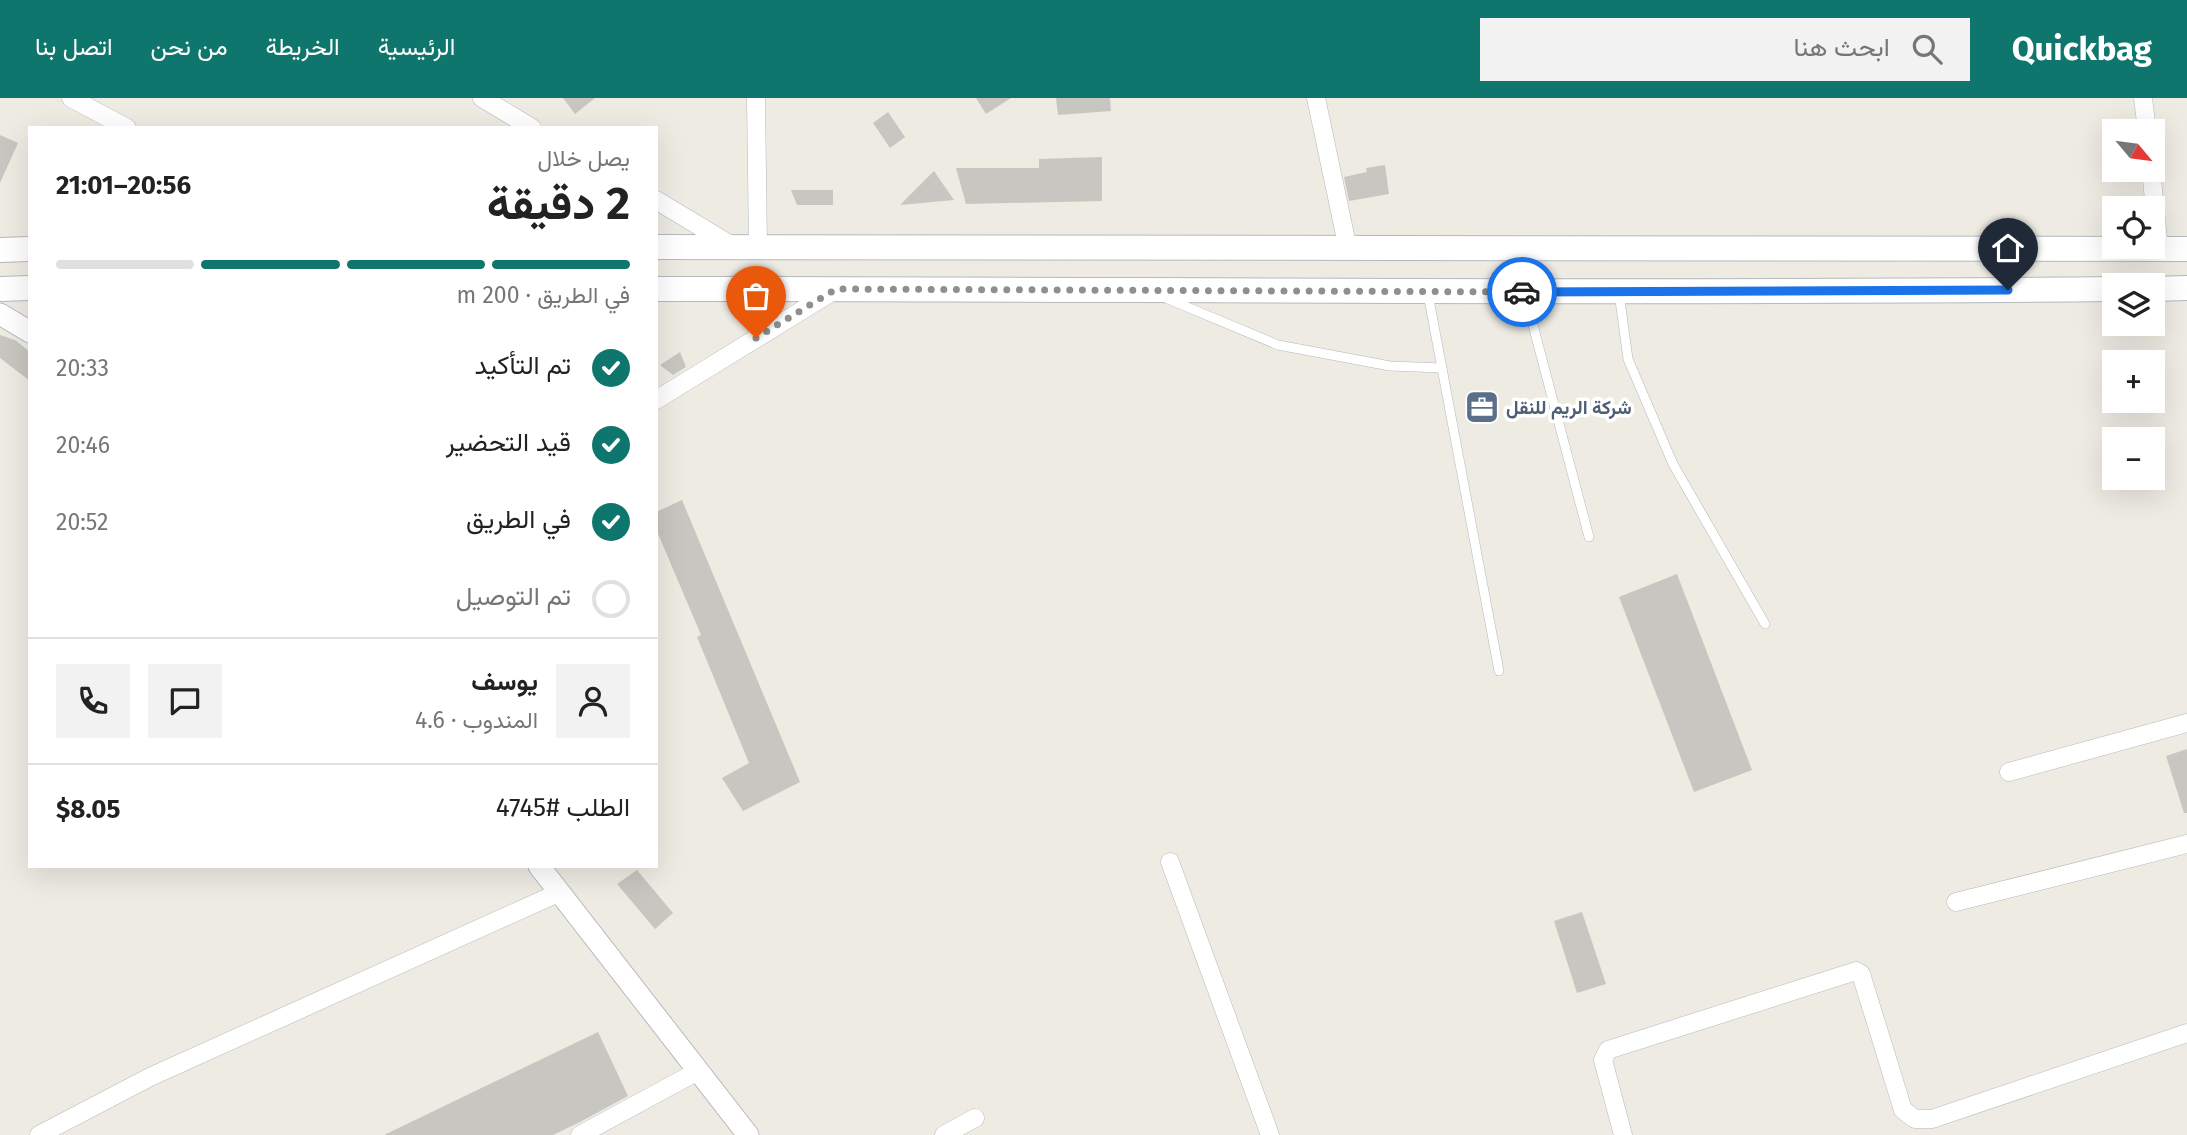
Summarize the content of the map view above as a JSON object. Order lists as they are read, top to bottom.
{
  "places": {
    "office": ["شركة الريم للنقل"]
  },
  "north": "bottom right",
  "page": {
    "header": "Quickbag",
    "search": "ابحث هنا",
    "nav": [
      "الرئيسية",
      "الخريطة",
      "من نحن",
      "اتصل بنا"
    ],
    "map_buttons": ["+", "−"],
    "heading": ["2 دقيقة", "يصل خلال", "20:56–21:01"],
    "panel": [
      "يوسف",
      "المندوب · 4.6",
      "الطلب #4745",
      "$8.05"
    ],
    "bar": "في الطريق · 200 m",
    "list": [
      ["تم التأكيد", "20:33"],
      ["قيد التحضير", "20:46"],
      ["في الطريق", "20:52"],
      "تم التوصيل"
    ]
  }
}
